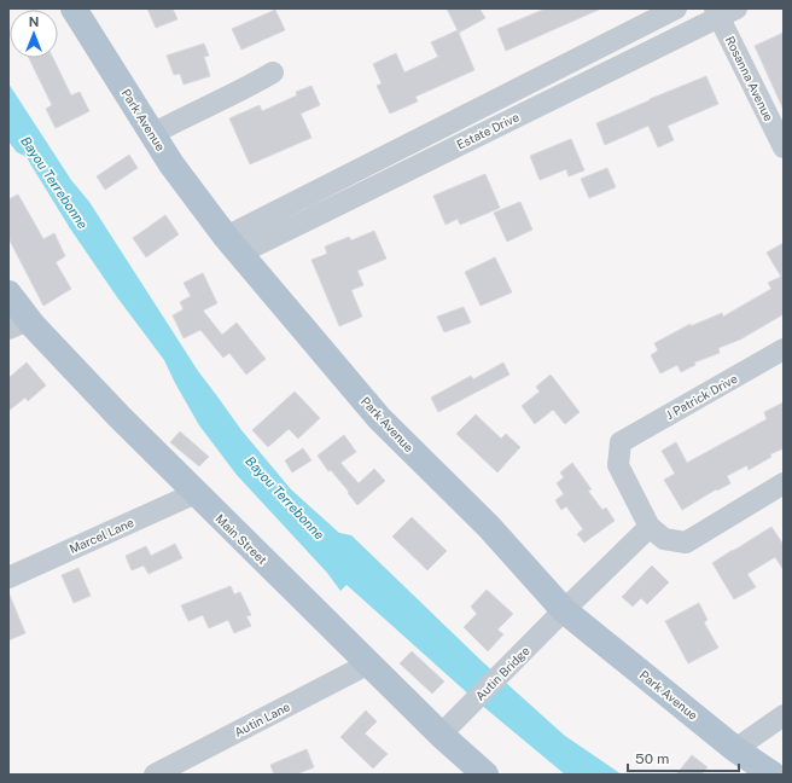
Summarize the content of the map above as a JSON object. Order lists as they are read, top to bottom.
{
  "streets": {
    "main road": ["Park Avenue", "Main Street"],
    "street": [
      "Rosanna Avenue",
      "Estate Drive",
      "J Patrick Drive",
      "Marcel Lane",
      "Autin Bridge",
      "Autin Lane"
    ]
  },
  "crossings": [
    ["Rosanna Avenue", "Estate Drive"],
    ["Park Avenue", "Estate Drive"],
    ["Park Avenue", "Autin Bridge"],
    ["J Patrick Drive", "Autin Bridge"],
    ["Marcel Lane", "Main Street"],
    ["Main Street", "Autin Bridge"],
    ["Main Street", "Autin Lane"]
  ],
  "water": ["Bayou Terrebonne"],
  "scale_bar": "50 m",
  "north": "top"
}
